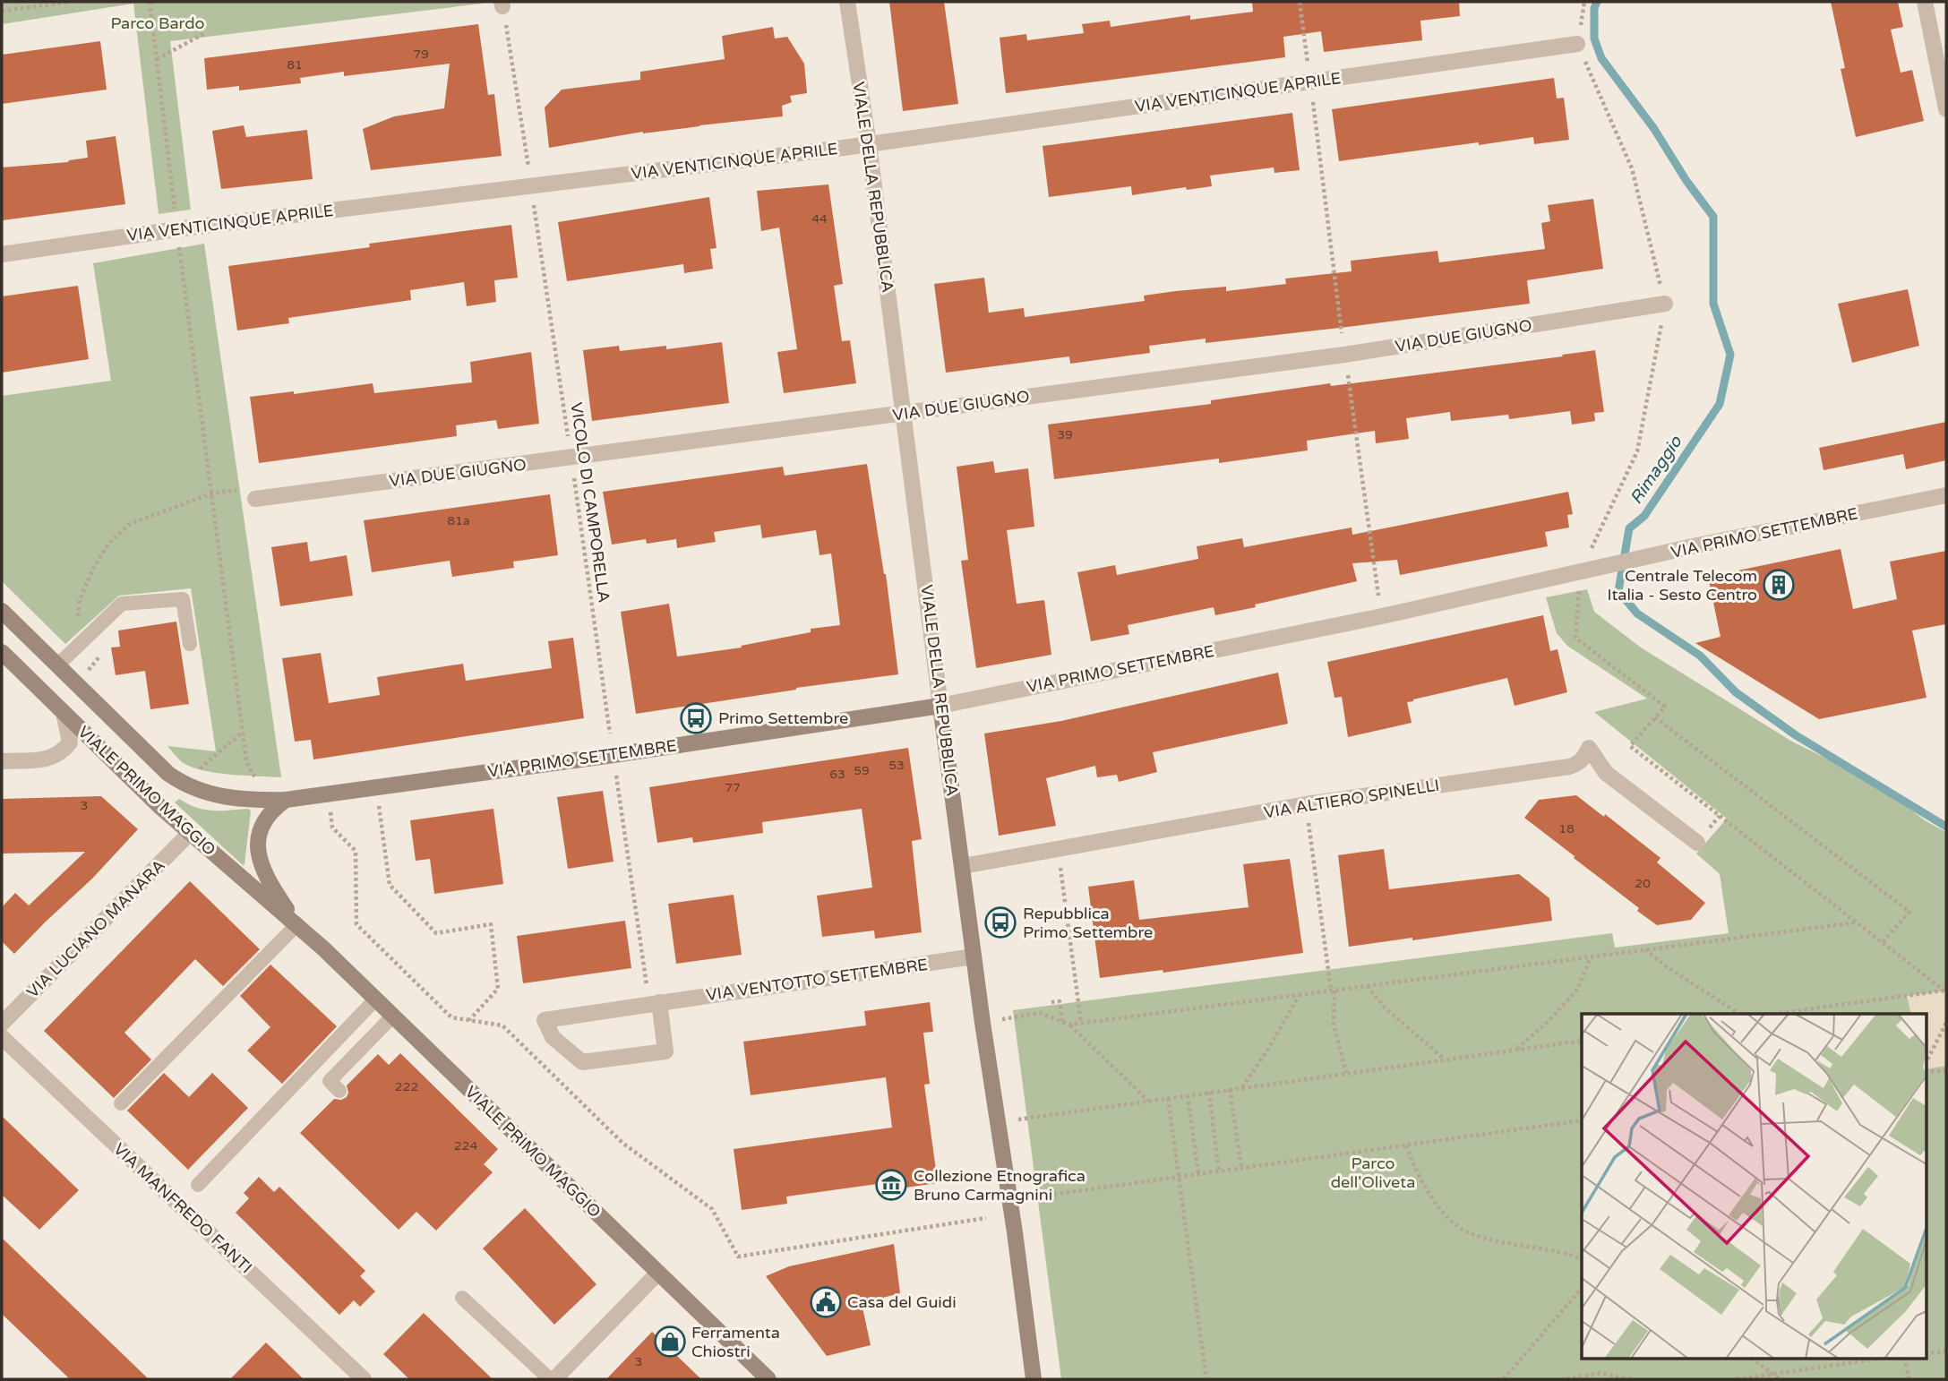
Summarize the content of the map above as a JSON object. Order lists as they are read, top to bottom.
{
  "streets": {
    "main road": ["VIALE DELLA REPUBBLICA", "VIA PRIMO SETTEMBRE", "VIALE PRIMO MAGGIO"],
    "street": [
      "VIA VENTICINQUE APRILE",
      "VIA DUE GIUGNO",
      "VIA ALTIERO SPINELLI",
      "VIA LUCIANO MANARA",
      "VIA VENTOTTO SETTEMBRE",
      "VIA MANFREDO FANTI"
    ],
    "path": ["VICOLO DI CAMPORELLA"]
  },
  "crossings": [
    ["VIA VENTICINQUE APRILE", "VIALE DELLA REPUBBLICA"],
    ["VIA VENTICINQUE APRILE", "VICOLO DI CAMPORELLA"],
    ["VIALE DELLA REPUBBLICA", "VIA DUE GIUGNO"],
    ["VIALE DELLA REPUBBLICA", "VIA PRIMO SETTEMBRE"],
    ["VIALE DELLA REPUBBLICA", "VIA ALTIERO SPINELLI"],
    ["VIALE DELLA REPUBBLICA", "VIA VENTOTTO SETTEMBRE"],
    ["VIA DUE GIUGNO", "VICOLO DI CAMPORELLA"],
    ["VICOLO DI CAMPORELLA", "VIA PRIMO SETTEMBRE"],
    ["VICOLO DI CAMPORELLA", "VIA VENTOTTO SETTEMBRE"],
    ["VIA PRIMO SETTEMBRE", "VIALE PRIMO MAGGIO"],
    ["VIALE PRIMO MAGGIO", "VIA LUCIANO MANARA"]
  ],
  "water": ["Rimaggio"],
  "parks": ["Parco Bardo", "Parco dell'Oliveta"],
  "places": {
    "building": ["Centrale Telecom Italia - Sesto Centro"],
    "bus stop": ["Primo Settembre", "Repubblica Primo Settembre"],
    "museum": ["Collezione Etnografica Bruno Carmagnini"],
    "public building": ["Casa del Guidi"],
    "shop": ["Ferramenta Chiostri"]
  },
  "house_numbers": [
    "79",
    "81",
    "44",
    "39",
    "81a",
    "53",
    "59",
    "63",
    "77",
    "3",
    "18",
    "20",
    "222",
    "224",
    "3"
  ]
}
